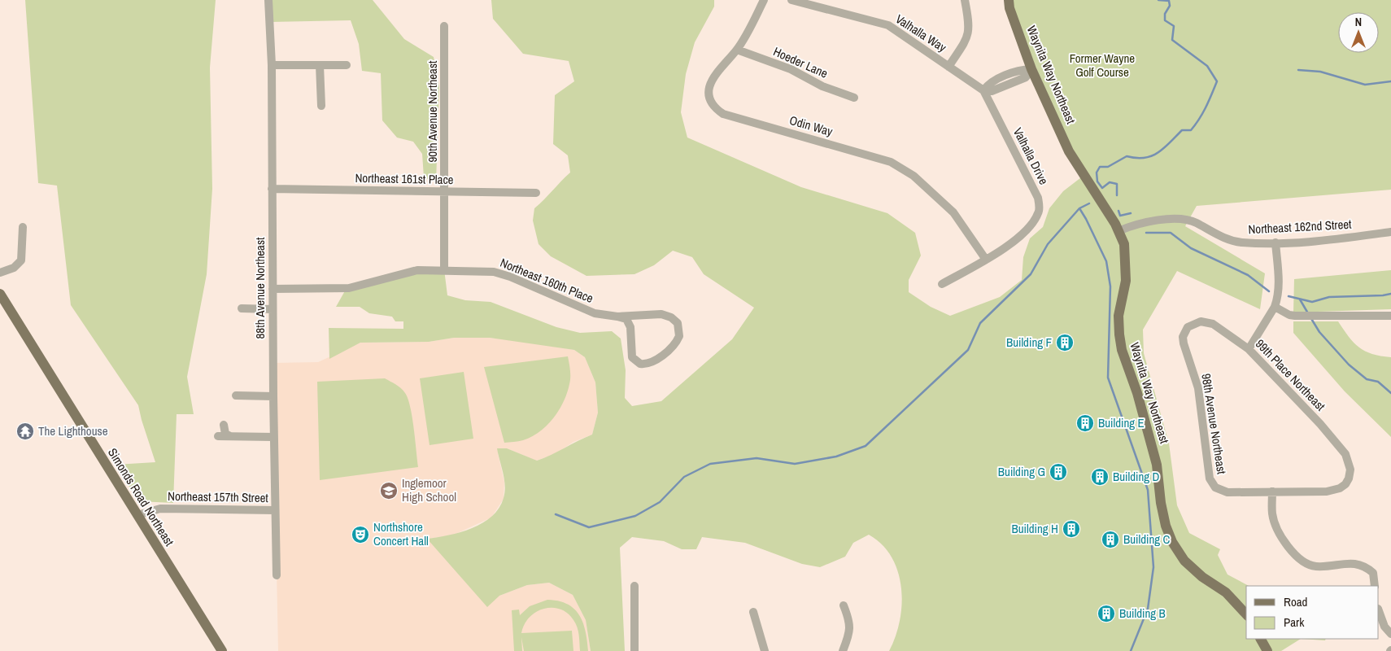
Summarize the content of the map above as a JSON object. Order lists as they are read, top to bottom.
{
  "streets": {
    "main road": ["Waynita Way Northeast", "Simonds Road Northeast"],
    "street": [
      "Valhalla Way",
      "Hoeder Lane",
      "90th Avenue Northeast",
      "Odin Way",
      "Valhalla Drive",
      "Northeast 161st Place",
      "Northeast 162nd Street",
      "Northeast 160th Place",
      "88th Avenue Northeast",
      "99th Place Northeast",
      "98th Avenue Northeast",
      "Northeast 157th Street"
    ]
  },
  "crossings": [
    ["Valhalla Way", "Valhalla Drive"],
    ["Hoeder Lane", "Odin Way"],
    ["Waynita Way Northeast", "Northeast 162nd Street"],
    ["90th Avenue Northeast", "Northeast 161st Place"],
    ["90th Avenue Northeast", "Northeast 160th Place"],
    ["Odin Way", "Valhalla Drive"],
    ["Northeast 161st Place", "88th Avenue Northeast"],
    ["Northeast 160th Place", "88th Avenue Northeast"],
    ["88th Avenue Northeast", "Northeast 157th Street"],
    ["99th Place Northeast", "98th Avenue Northeast"],
    ["Simonds Road Northeast", "Northeast 157th Street"]
  ],
  "parks": ["Former Wayne Golf Course"],
  "places": {
    "building": [
      "Building F",
      "Building E",
      "Building G",
      "Building D",
      "Building H",
      "Building C",
      "Building B"
    ],
    "temple": ["The Lighthouse"],
    "school or university": ["Inglemoor High School"],
    "theatre": ["Northshore Concert Hall"]
  },
  "legend": ["Road", "Park"],
  "north": "top"
}
